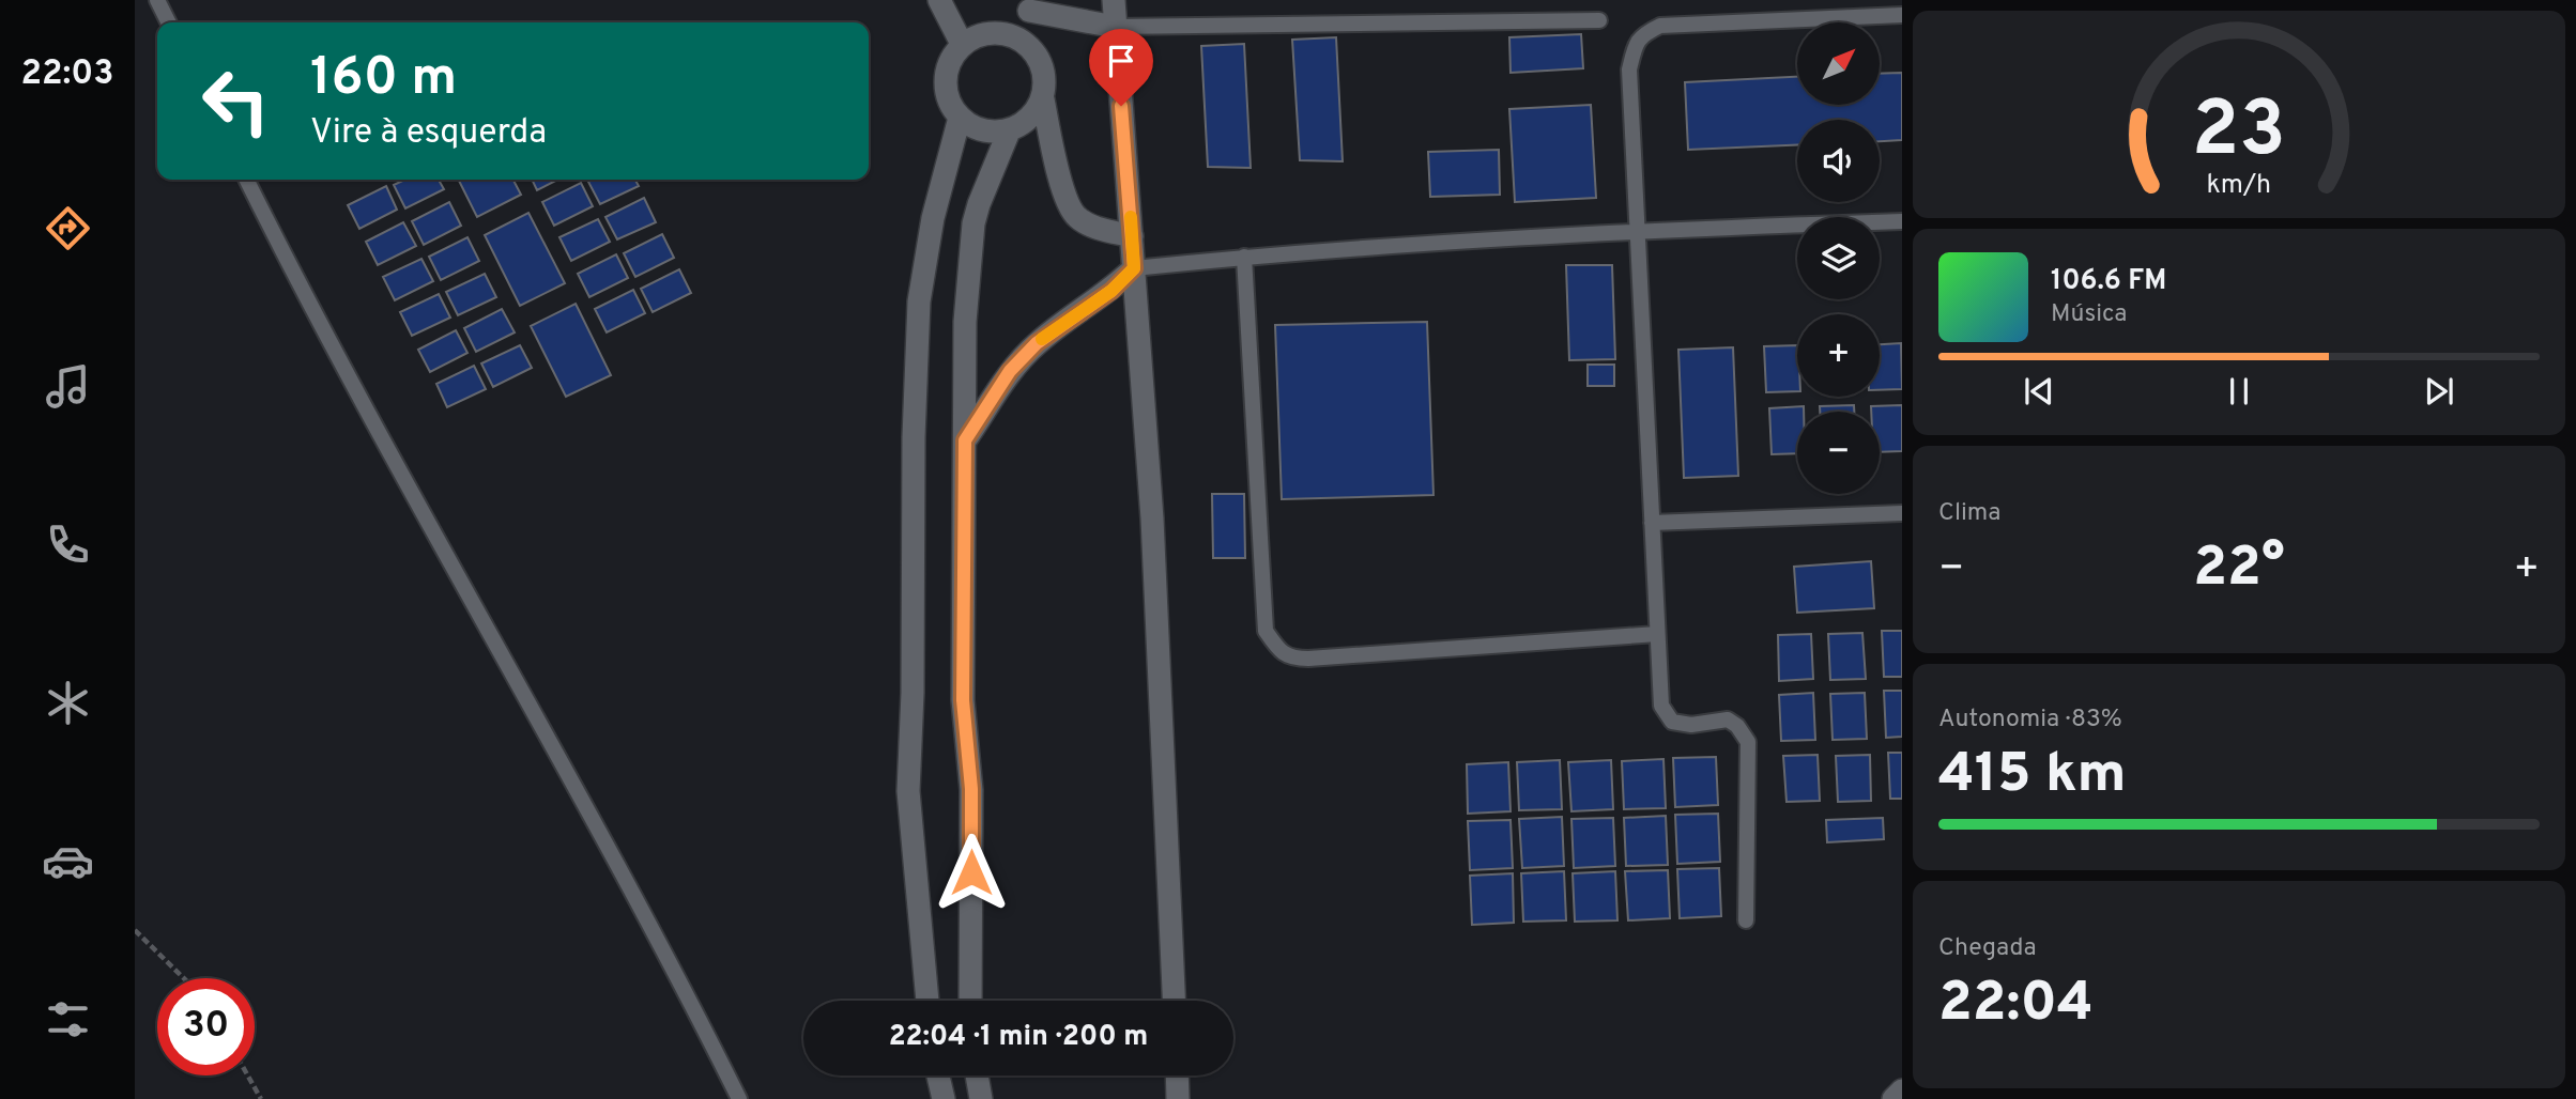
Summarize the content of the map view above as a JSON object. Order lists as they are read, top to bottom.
{
  "north": "top right",
  "page": {
    "tabs": "22:03",
    "map_buttons": ["+", "−"],
    "turn": ["160 m", "Vire à esquerda"],
    "song": ["106.6 FM", "Música"],
    "tile": [
      "Clima",
      ["Autonomia · 83%", "415 km"],
      ["Chegada", "22:04"]
    ],
    "heat": ["−", "22°", "+"],
    "limit": "30",
    "trip": "22:04 · 1 min · 200 m",
    "gauge": ["23", "km/h"]
  }
}
